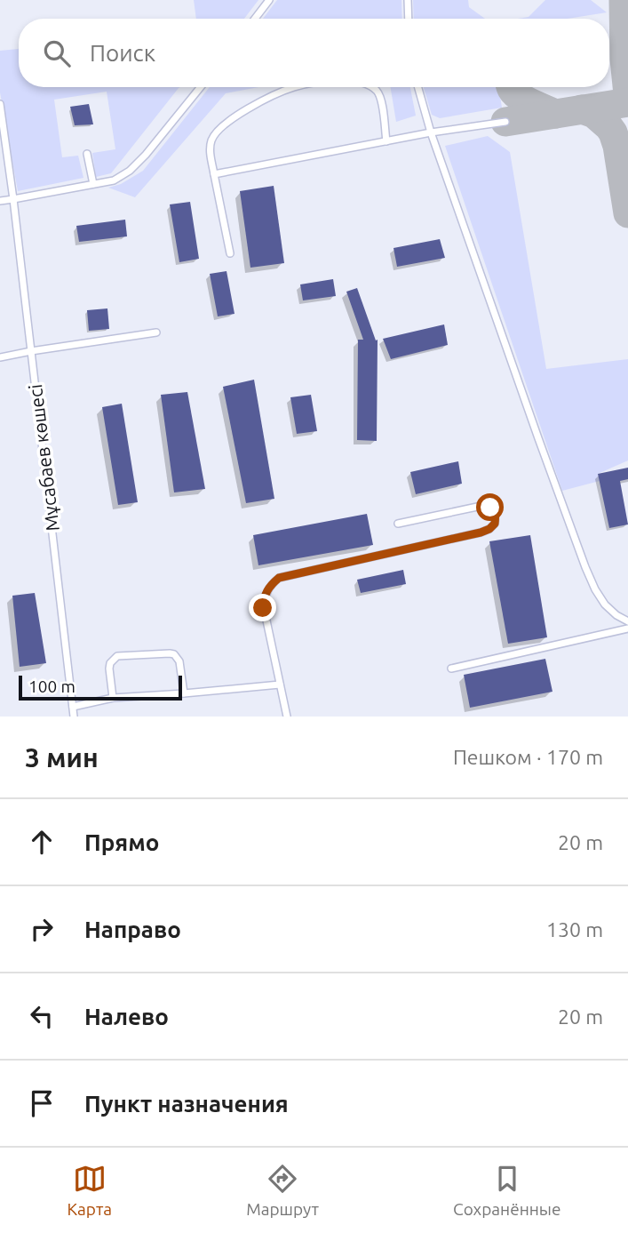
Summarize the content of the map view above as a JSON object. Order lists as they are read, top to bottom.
{
  "streets": {
    "lane": ["Мұсабаев көшесі"]
  },
  "scale_bar": "100 m",
  "page": {
    "search": "Поиск",
    "scale": "100 m",
    "heading": ["3 мин", "Пешком · 170 m"],
    "list": [
      ["Прямо", "20 m"],
      ["Направо", "130 m"],
      ["Налево", "20 m"],
      "Пункт назначения"
    ],
    "nav": ["Карта", "Маршрут", "Сохранённые"]
  }
}
